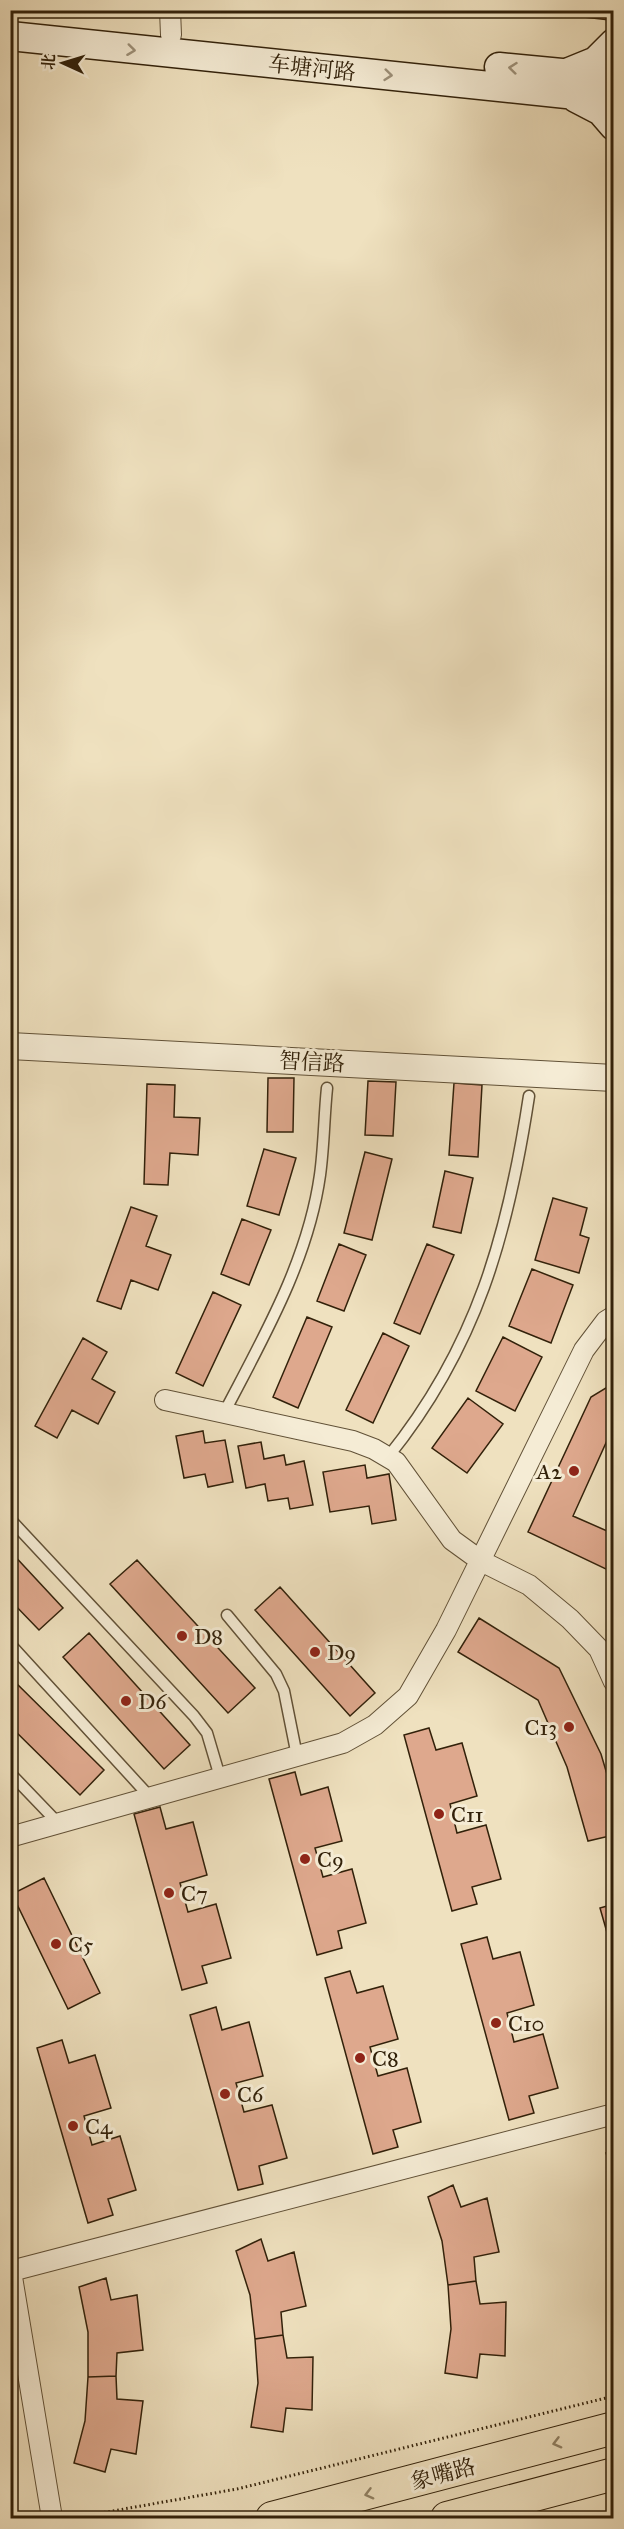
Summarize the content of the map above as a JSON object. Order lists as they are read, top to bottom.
{
  "streets": {
    "main road": ["车塘河路", "象嘴路"],
    "street": ["智信路"]
  },
  "places": [
    "A2",
    "D8",
    "D9",
    "D6",
    "C13",
    "C11",
    "C9",
    "C7",
    "C5",
    "C10",
    "C8",
    "C6",
    "C4"
  ],
  "north": "left"
}
